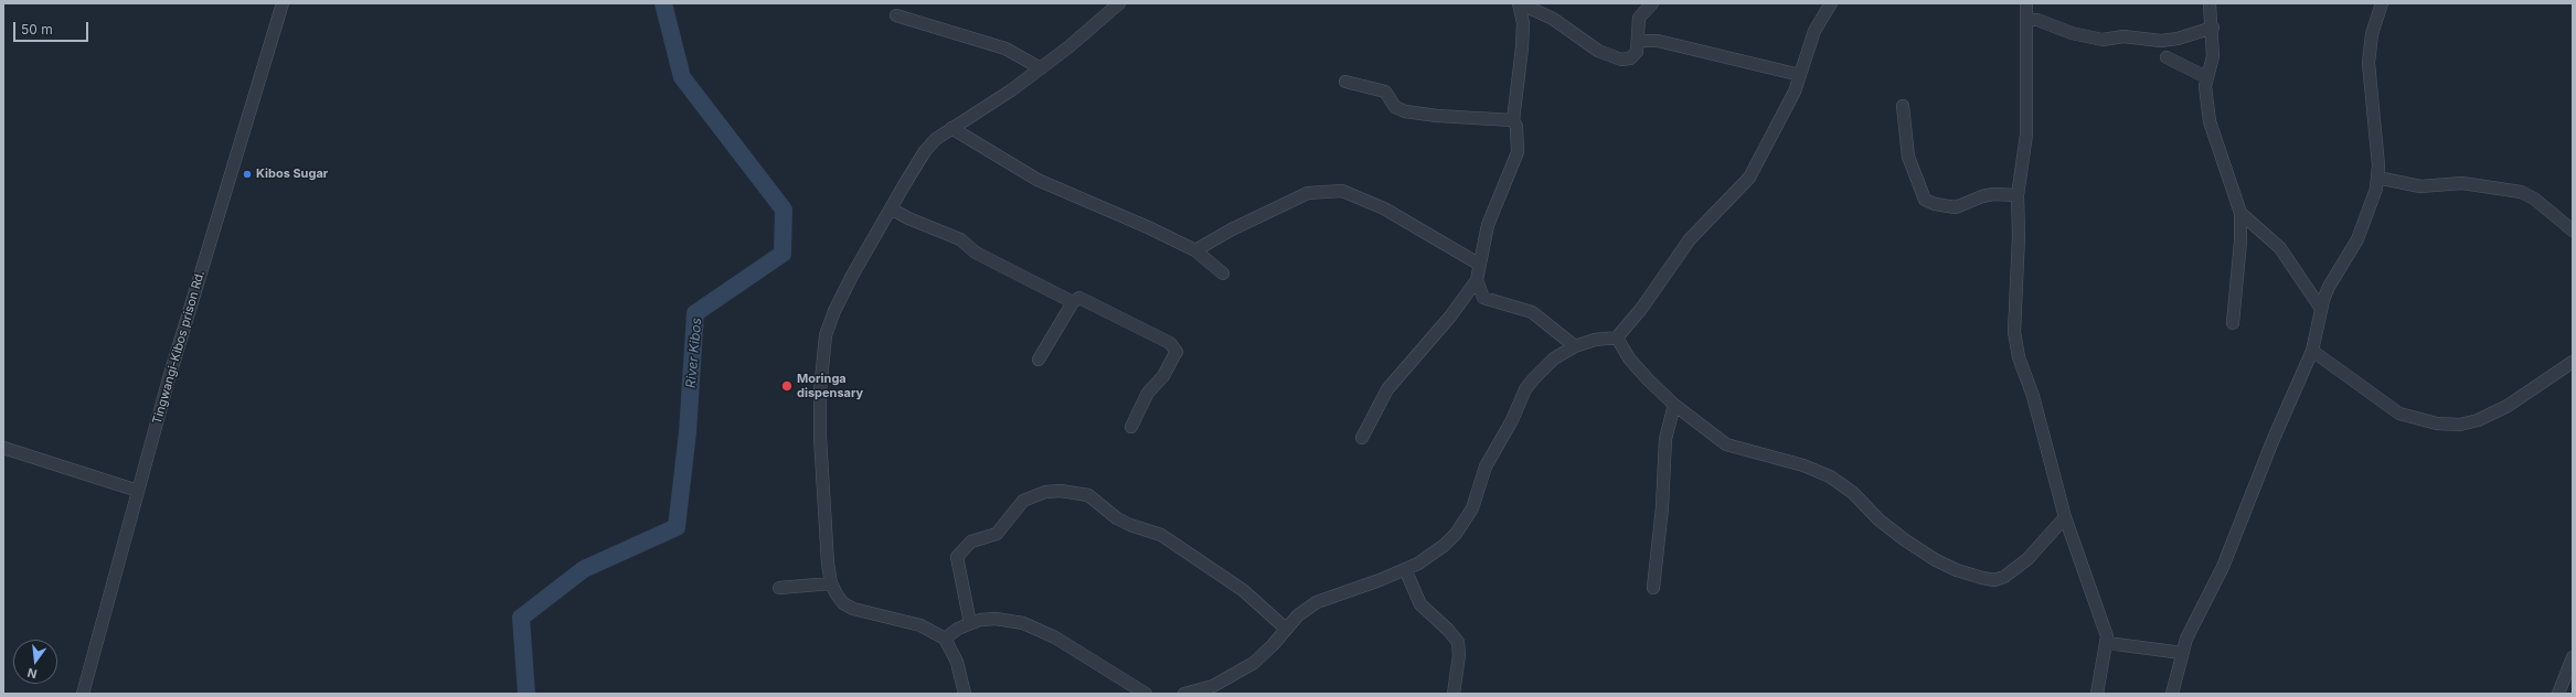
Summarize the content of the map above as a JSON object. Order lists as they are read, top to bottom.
{
  "streets": {
    "street": ["Tingwangi-Kibos prison Rd."]
  },
  "water": ["River Kibos"],
  "places": ["Kibos Sugar", "Moringa dispensary"],
  "scale_bar": "50 m",
  "north": "bottom"
}
